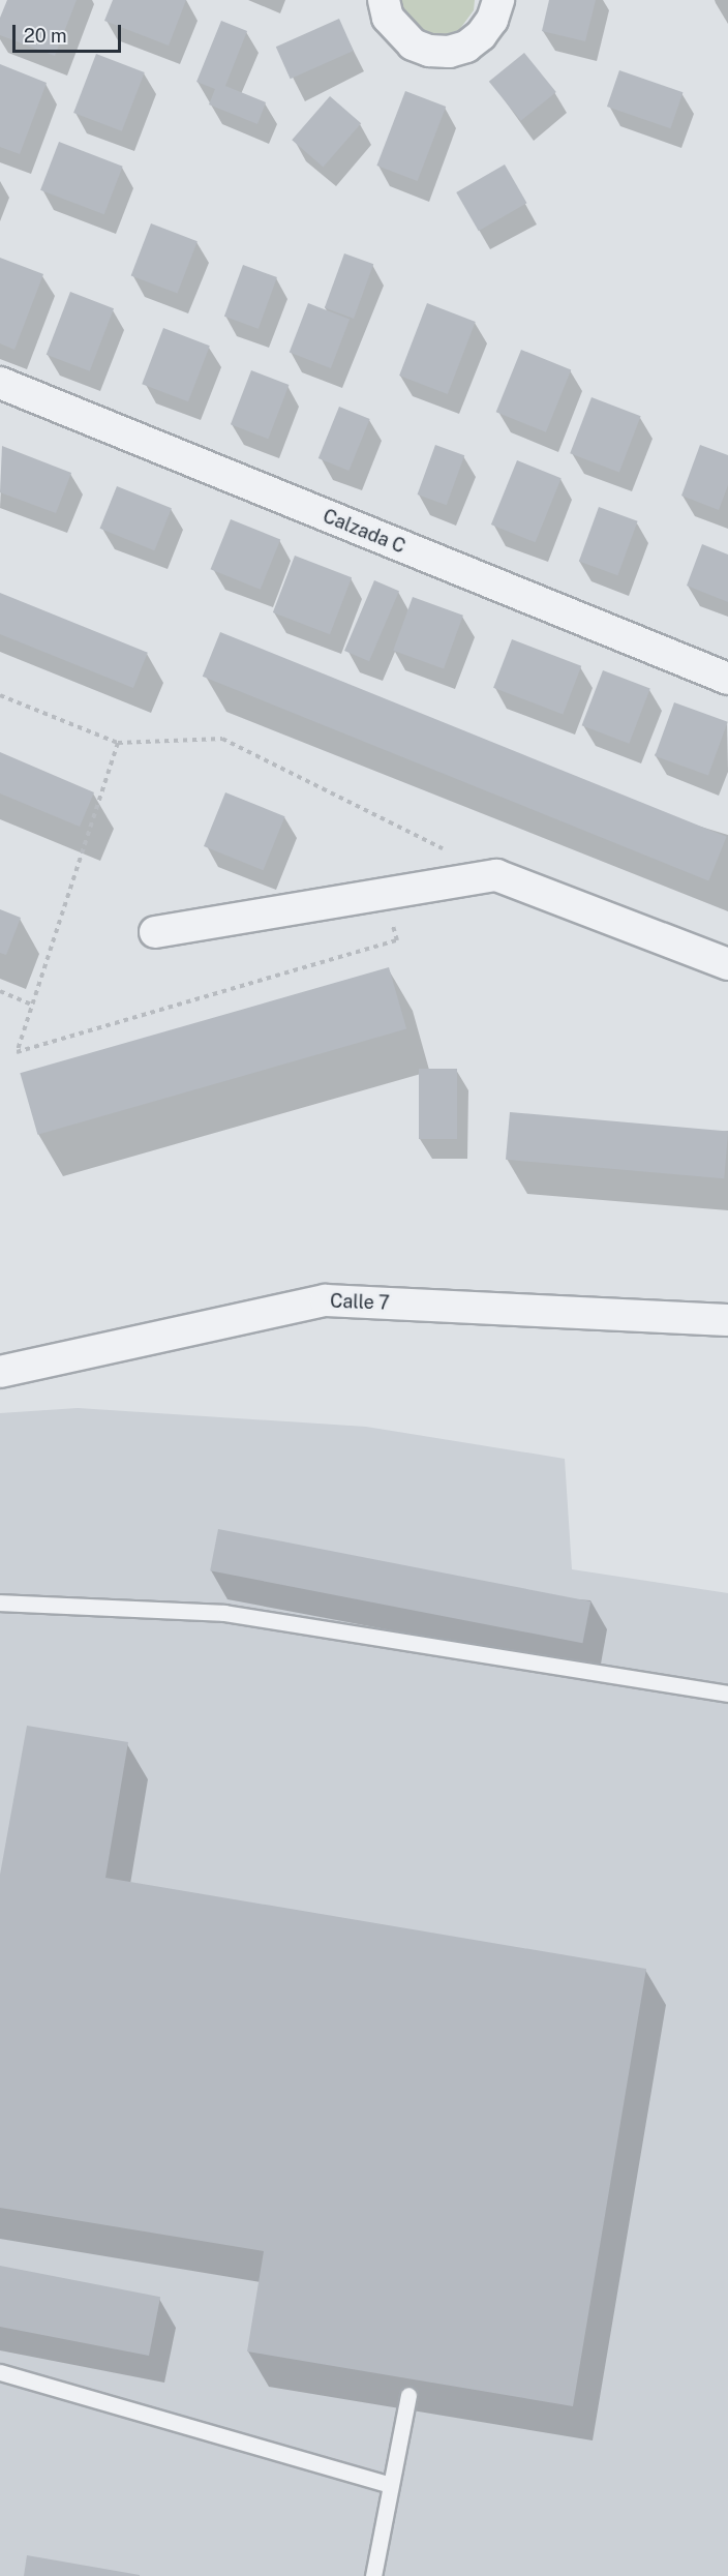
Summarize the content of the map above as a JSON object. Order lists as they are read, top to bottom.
{
  "streets": {
    "street": ["Calzada C", "Calle 7"]
  },
  "scale_bar": "20 m"
}
